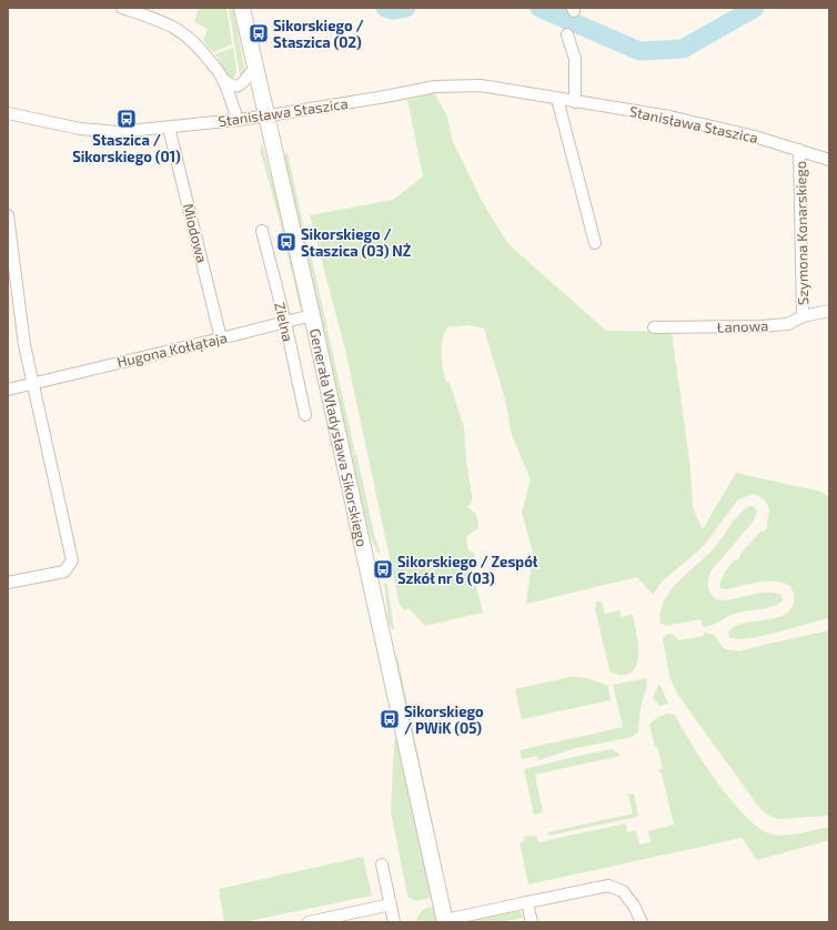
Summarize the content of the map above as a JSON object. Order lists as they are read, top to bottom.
{
  "streets": {
    "main road": ["Generała Władysława Sikorskiego"],
    "street": [
      "Stanisława Staszica",
      "Miodowa",
      "Szymona Konarskiego",
      "Zielna",
      "Łanowa",
      "Hugona Kołłątaja"
    ]
  },
  "crossings": [
    ["Stanisława Staszica", "Miodowa"],
    ["Stanisława Staszica", "Szymona Konarskiego"],
    ["Stanisława Staszica", "Generała Władysława Sikorskiego"],
    ["Miodowa", "Hugona Kołłątaja"],
    ["Szymona Konarskiego", "Łanowa"],
    ["Zielna", "Hugona Kołłątaja"],
    ["Hugona Kołłątaja", "Generała Władysława Sikorskiego"]
  ],
  "places": {
    "bus stop": [
      "Sikorskiego / Staszica (02)",
      "Staszica / Sikorskiego (01)",
      "Sikorskiego / Staszica (03) NŻ",
      "Sikorskiego / Zespół Szkół nr 6 (03)",
      "Sikorskiego / PWiK (05)"
    ]
  }
}
